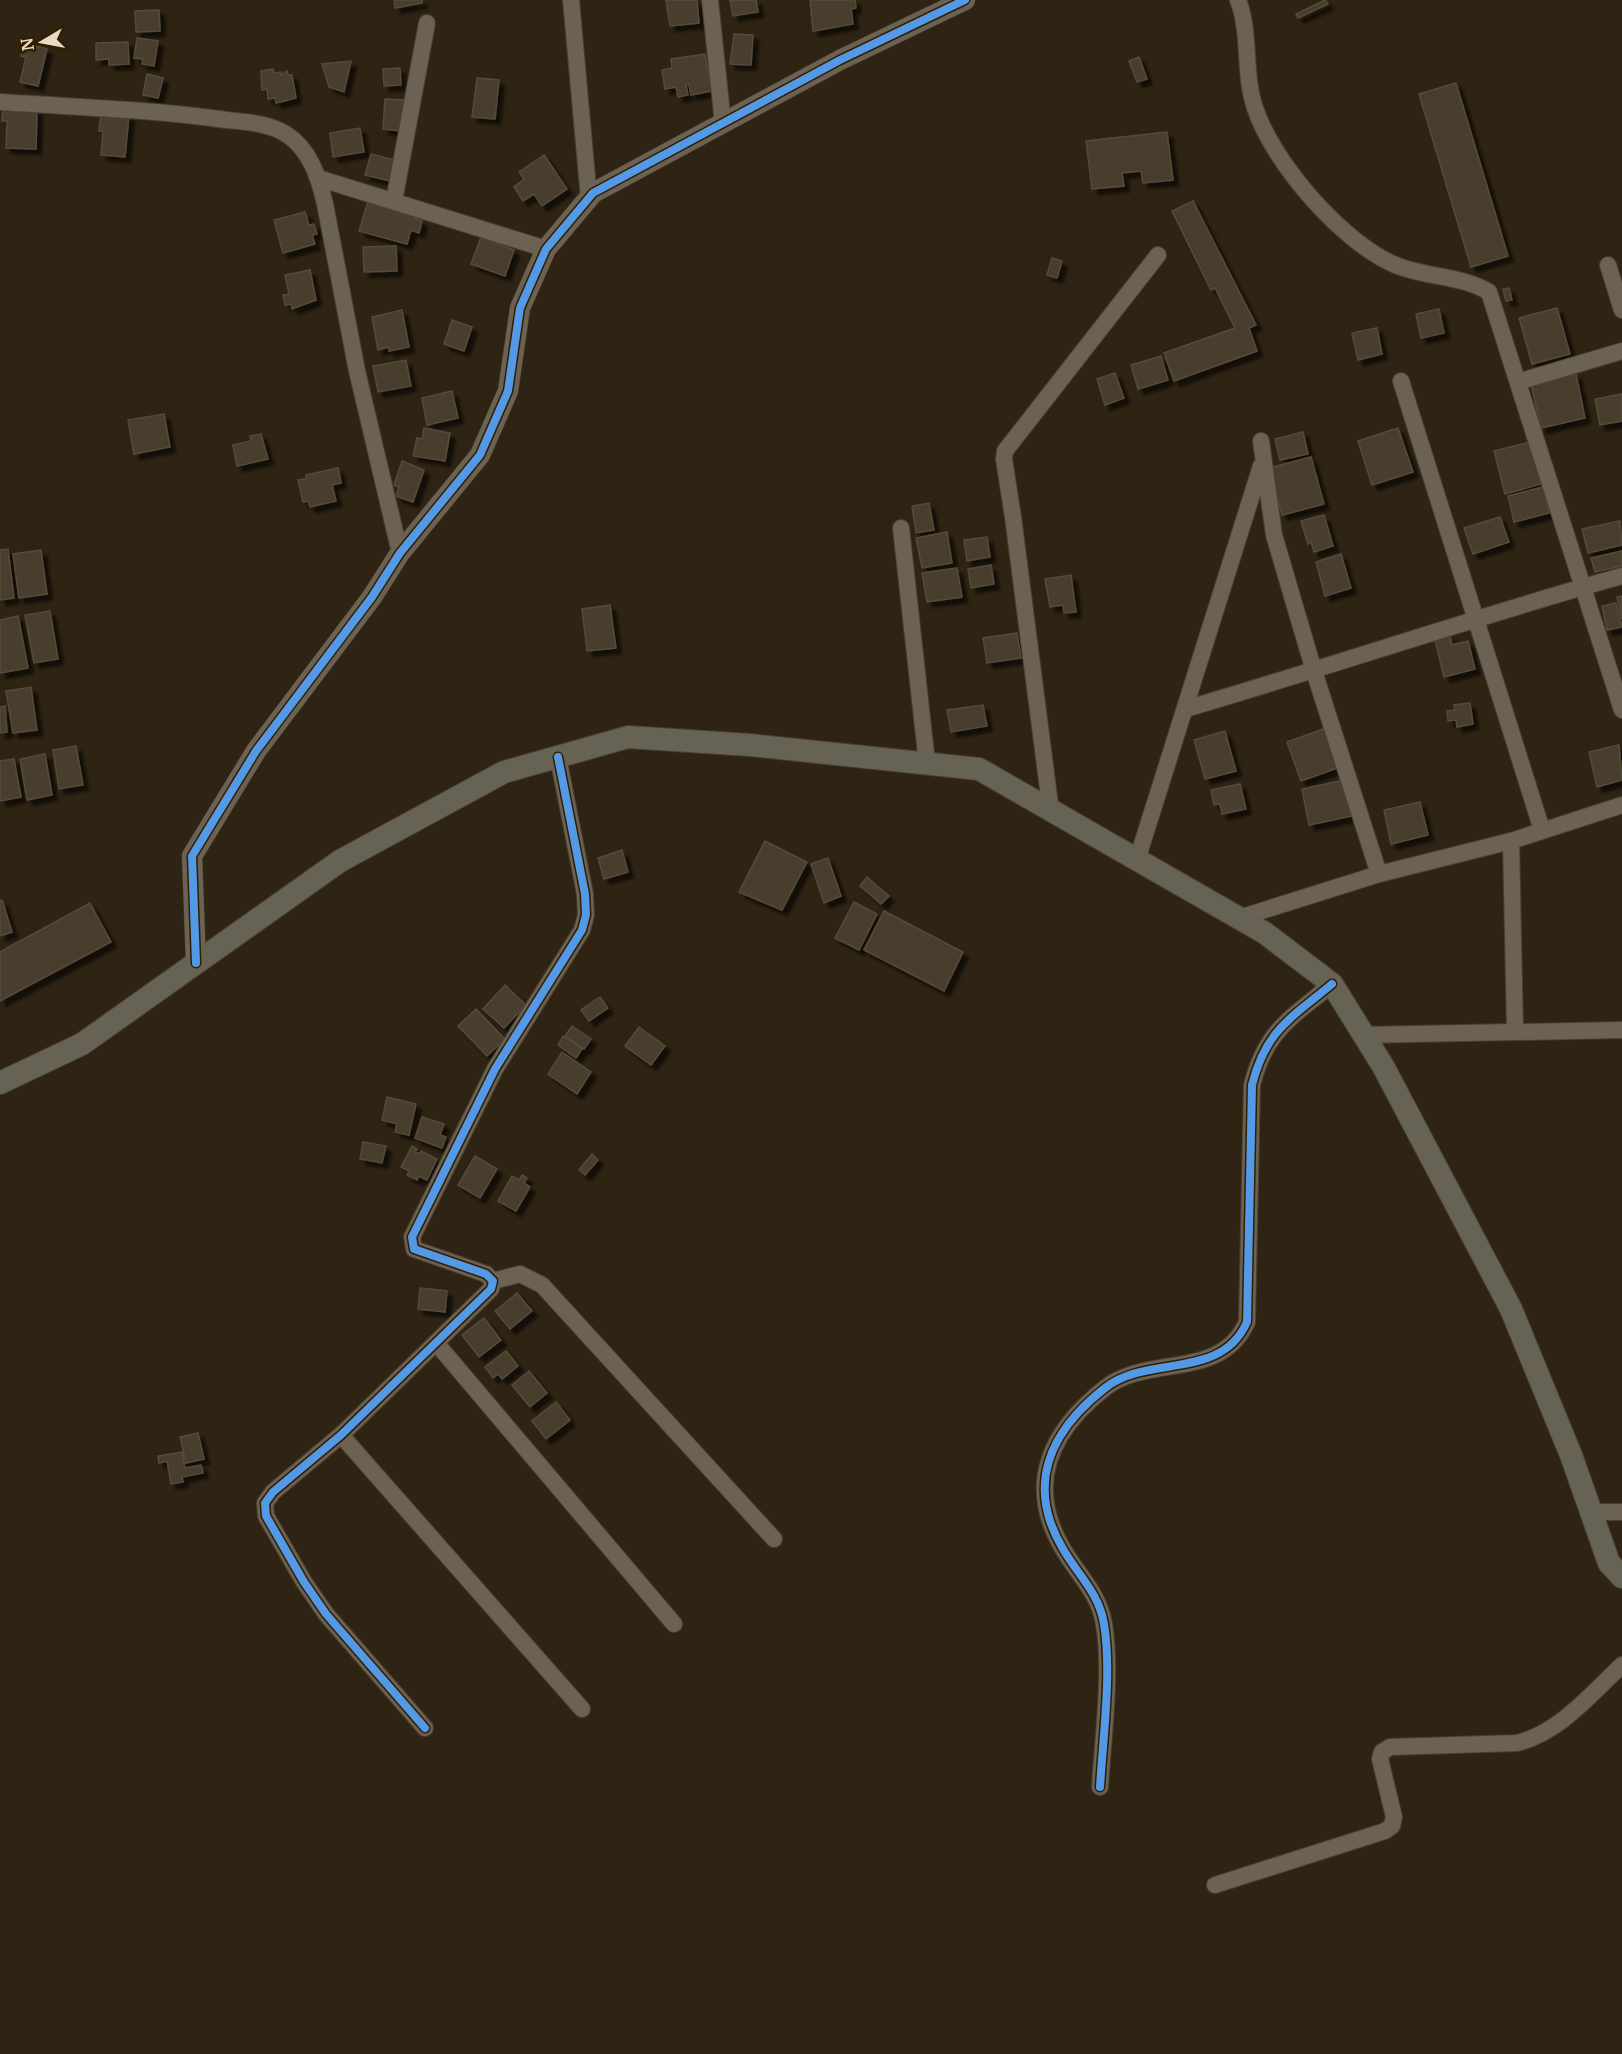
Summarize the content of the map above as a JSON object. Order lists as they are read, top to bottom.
{
  "north": "left"
}
